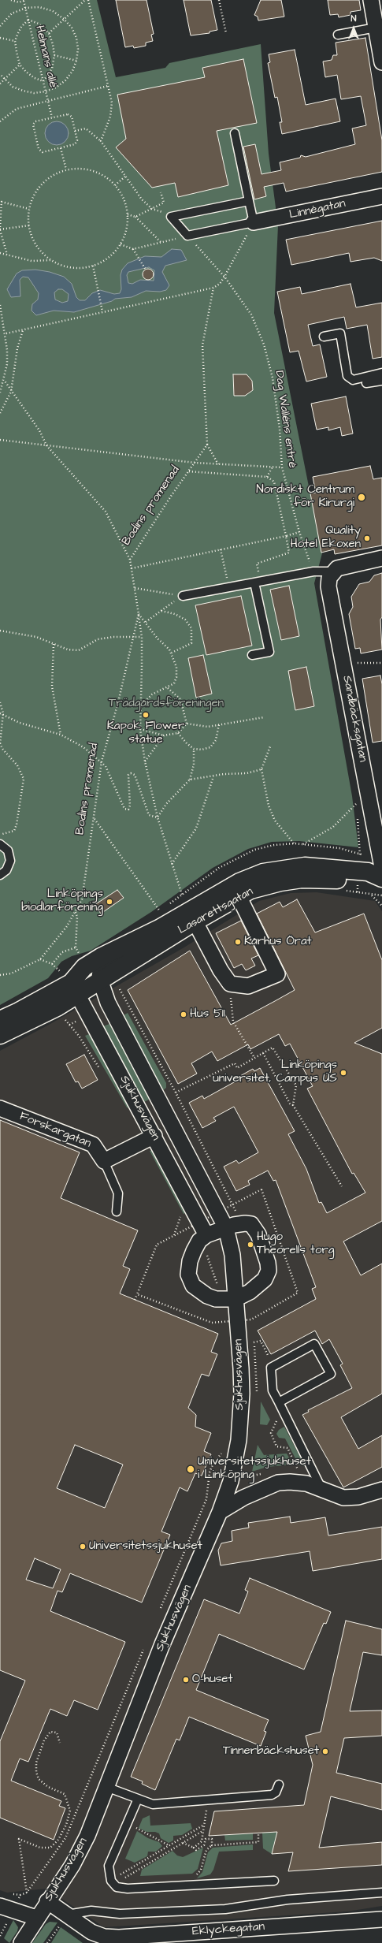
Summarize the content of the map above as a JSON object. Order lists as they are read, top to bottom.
{
  "streets": {
    "main road": ["Lasarettsgatan"],
    "street": [
      "Linnégatan",
      "Sandbäcksgatan",
      "Sjukhusvägen",
      "Forskargatan",
      "Eklyckegatan"
    ],
    "path": ["Helmans allé", "Dag Walléns entré", "Bodins promenad"]
  },
  "crossings": [
    ["Lasarettsgatan", "Sjukhusvägen"],
    ["Sjukhusvägen", "Eklyckegatan"]
  ],
  "parks": ["Trädgårdsföreningen"],
  "places": [
    "Nordiskt Centrum för Kirurgi",
    "Quality Hotel Ekoxen",
    "Kapok Flower statue",
    "Linköpings biodlarförening",
    "Kårhus Örat",
    "Hus 511",
    "Linköpings universitet, Campus US",
    "Hugo Theorells torg",
    "Universitetssjukhuset i Linköping",
    "Universitetssjukhuset",
    "O-huset",
    "Tinnerbäckshuset"
  ],
  "north": "top"
}
